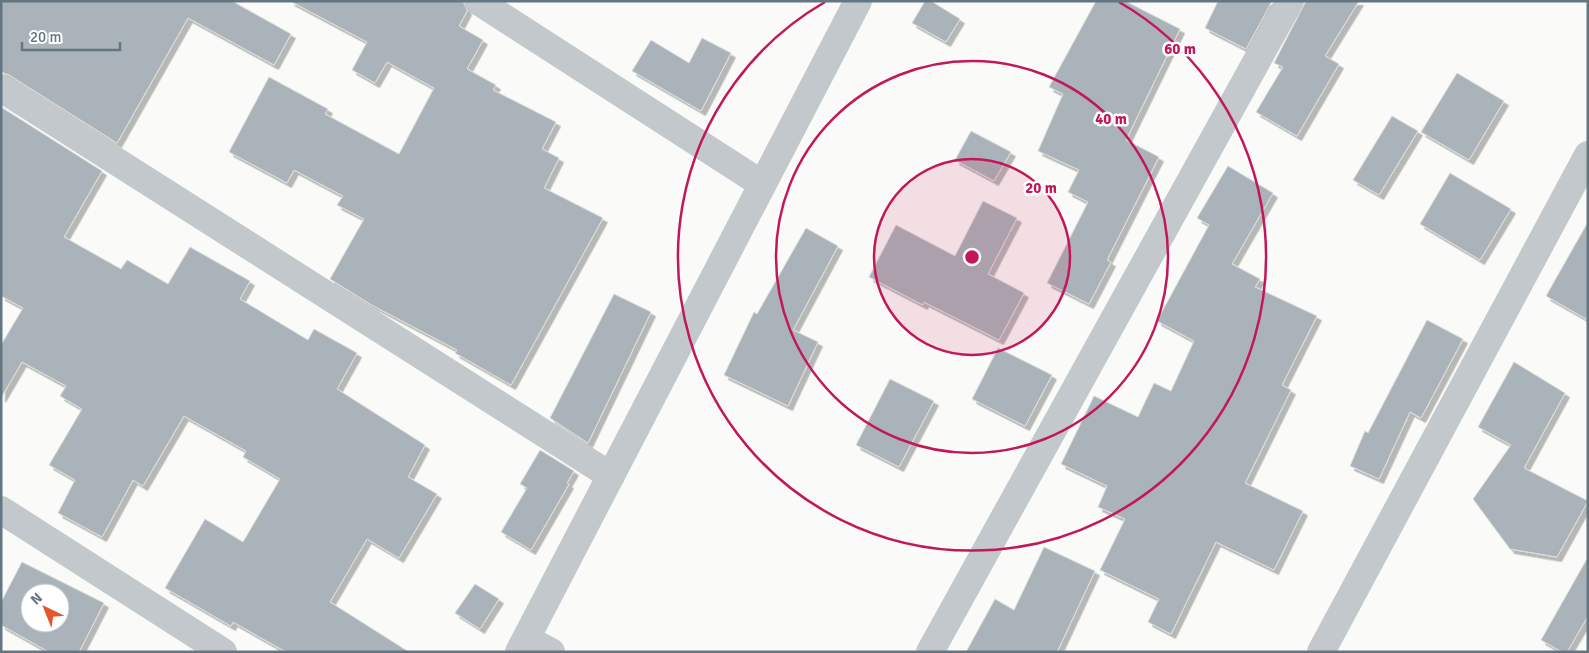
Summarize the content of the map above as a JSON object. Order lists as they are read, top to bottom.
{
  "scale_bar": "20 m",
  "north": "top left",
  "rings": ["60 m", "40 m", "20 m"]
}
